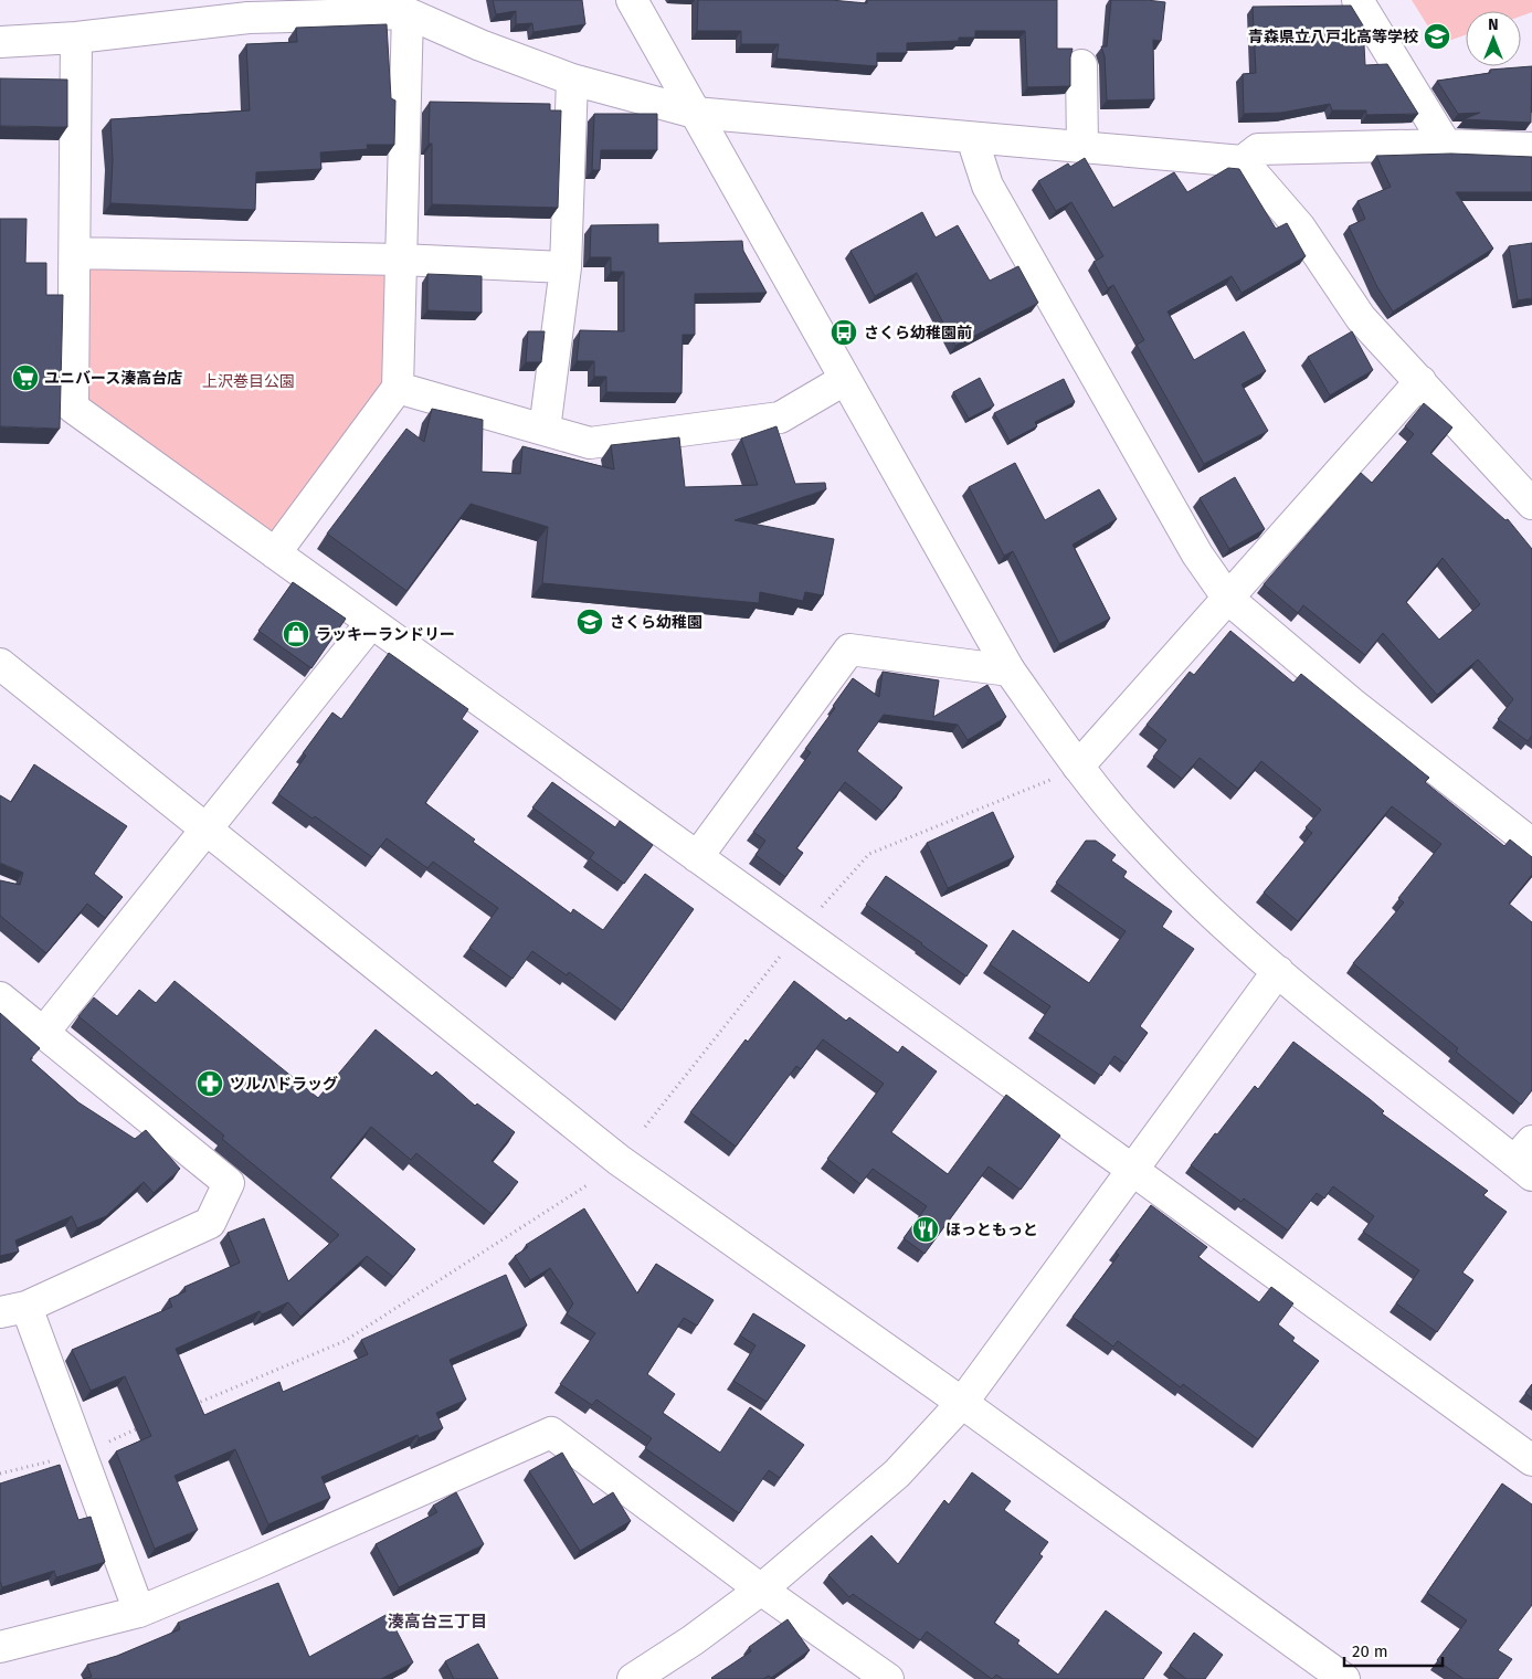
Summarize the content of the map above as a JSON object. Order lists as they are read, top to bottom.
{
  "districts": ["湊高台三丁目"],
  "parks": ["上沢巻目公園"],
  "places": {
    "school or university": ["青森県立八戸北高等学校", "さくら幼稚園"],
    "bus stop": ["さくら幼稚園前"],
    "supermarket": ["ユニバース湊高台店"],
    "shop": ["ラッキーランドリー"],
    "pharmacy": ["ツルハドラッグ"],
    "restaurant": ["ほっともっと"]
  },
  "scale_bar": "20 m",
  "north": "top"
}
